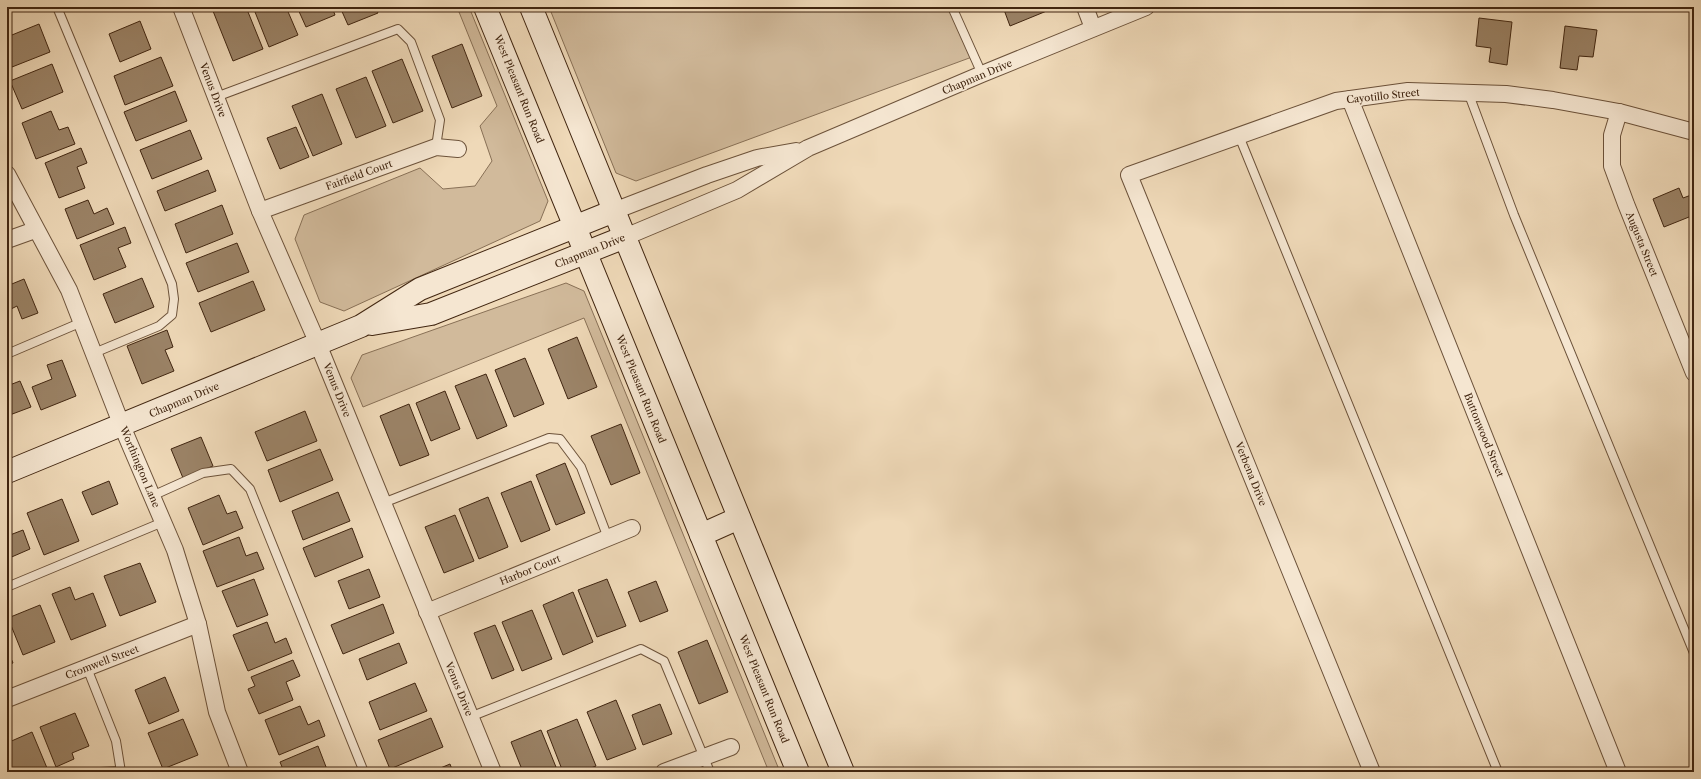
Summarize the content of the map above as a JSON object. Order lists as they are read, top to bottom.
{
  "streets": {
    "main road": ["Chapman Drive", "West Pleasant Run Road"],
    "street": [
      "Venus Drive",
      "Cayotillo Street",
      "Fairfield Court",
      "Augusta Street",
      "Buttonwood Street",
      "Worthington Lane",
      "Verbena Drive",
      "Harbor Court",
      "Cromwell Street"
    ]
  },
  "crossings": [
    ["Chapman Drive", "West Pleasant Run Road"],
    ["Chapman Drive", "Venus Drive"],
    ["Chapman Drive", "Worthington Lane"],
    ["Venus Drive", "Fairfield Court"],
    ["Venus Drive", "Harbor Court"],
    ["Cayotillo Street", "Augusta Street"],
    ["Cayotillo Street", "Buttonwood Street"],
    ["Cayotillo Street", "Verbena Drive"],
    ["Worthington Lane", "Cromwell Street"]
  ]
}
